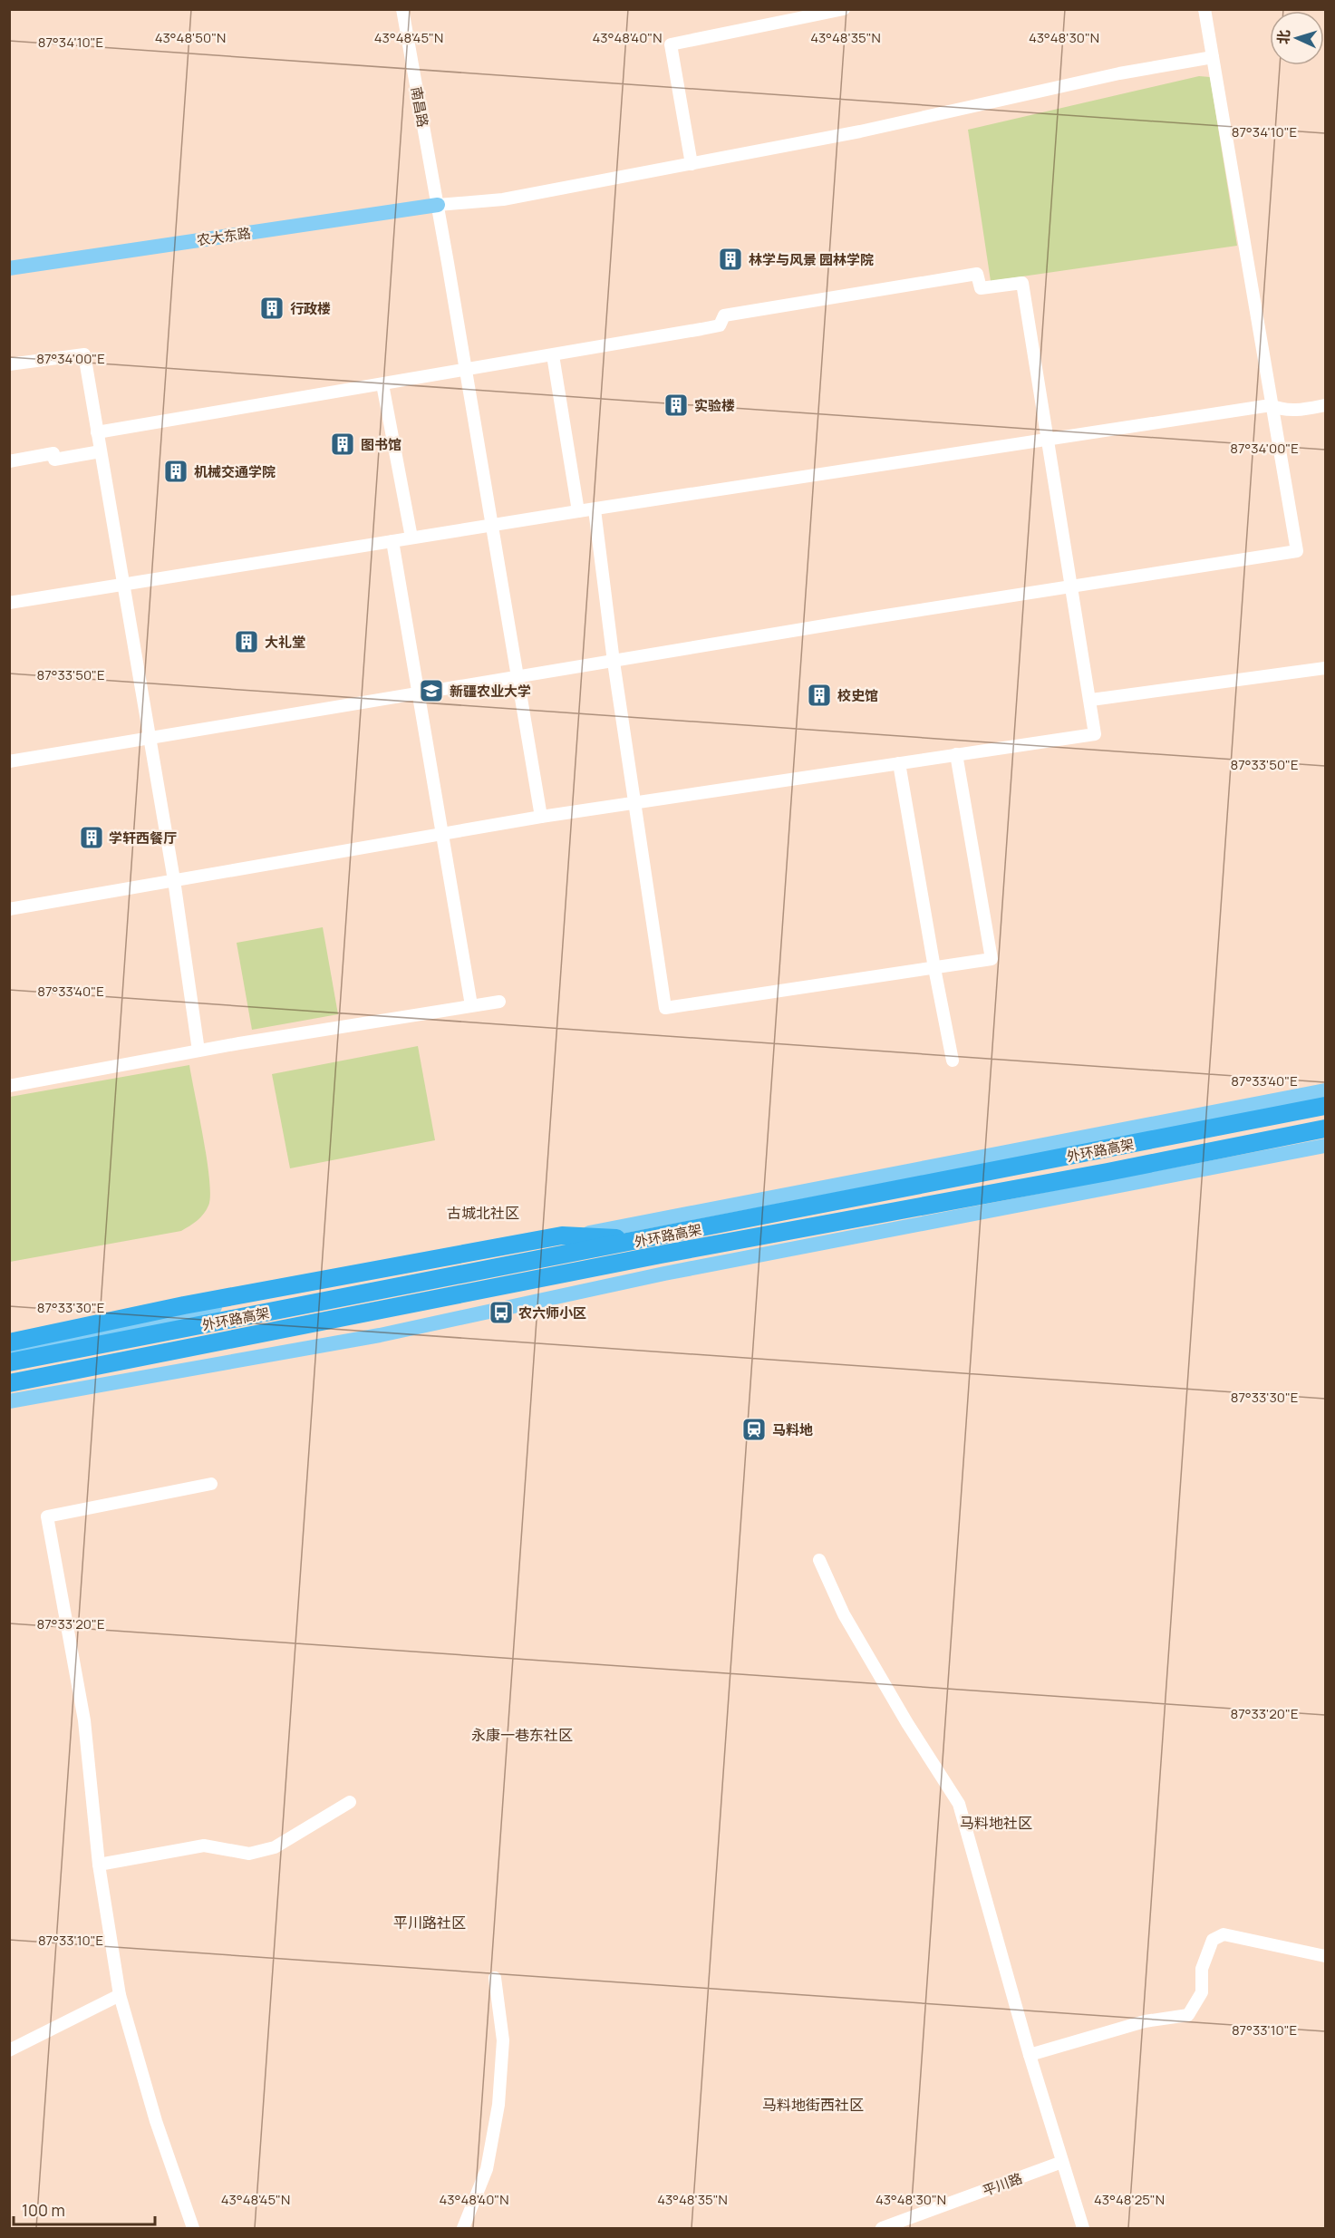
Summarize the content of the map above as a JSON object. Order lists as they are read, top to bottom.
{
  "streets": {
    "highway": ["外环路高架"],
    "main road": ["农大东路"],
    "street": ["南昌路", "平川路"]
  },
  "crossings": [
    ["南昌路", "农大东路"]
  ],
  "districts": [
    "古城北社区",
    "永康一巷东社区",
    "马料地社区",
    "平川路社区",
    "马料地街西社区"
  ],
  "places": {
    "building": [
      "林学与风景 园林学院",
      "行政楼",
      "实验楼",
      "图书馆",
      "机械交通学院",
      "大礼堂",
      "校史馆",
      "学轩西餐厅"
    ],
    "school or university": ["新疆农业大学"],
    "bus stop": ["农六师小区"],
    "station": ["马料地"]
  },
  "scale_bar": "100 m",
  "north": "left",
  "coordinates": [
    "43°48'50\"N",
    "43°48'45\"N",
    "43°48'40\"N",
    "43°48'35\"N",
    "43°48'30\"N",
    "87°34'10\"E",
    "87°34'00\"E",
    "87°33'50\"E",
    "87°33'40\"E",
    "87°33'30\"E",
    "87°33'20\"E",
    "87°33'10\"E",
    "43°48'25\"N"
  ]
}
